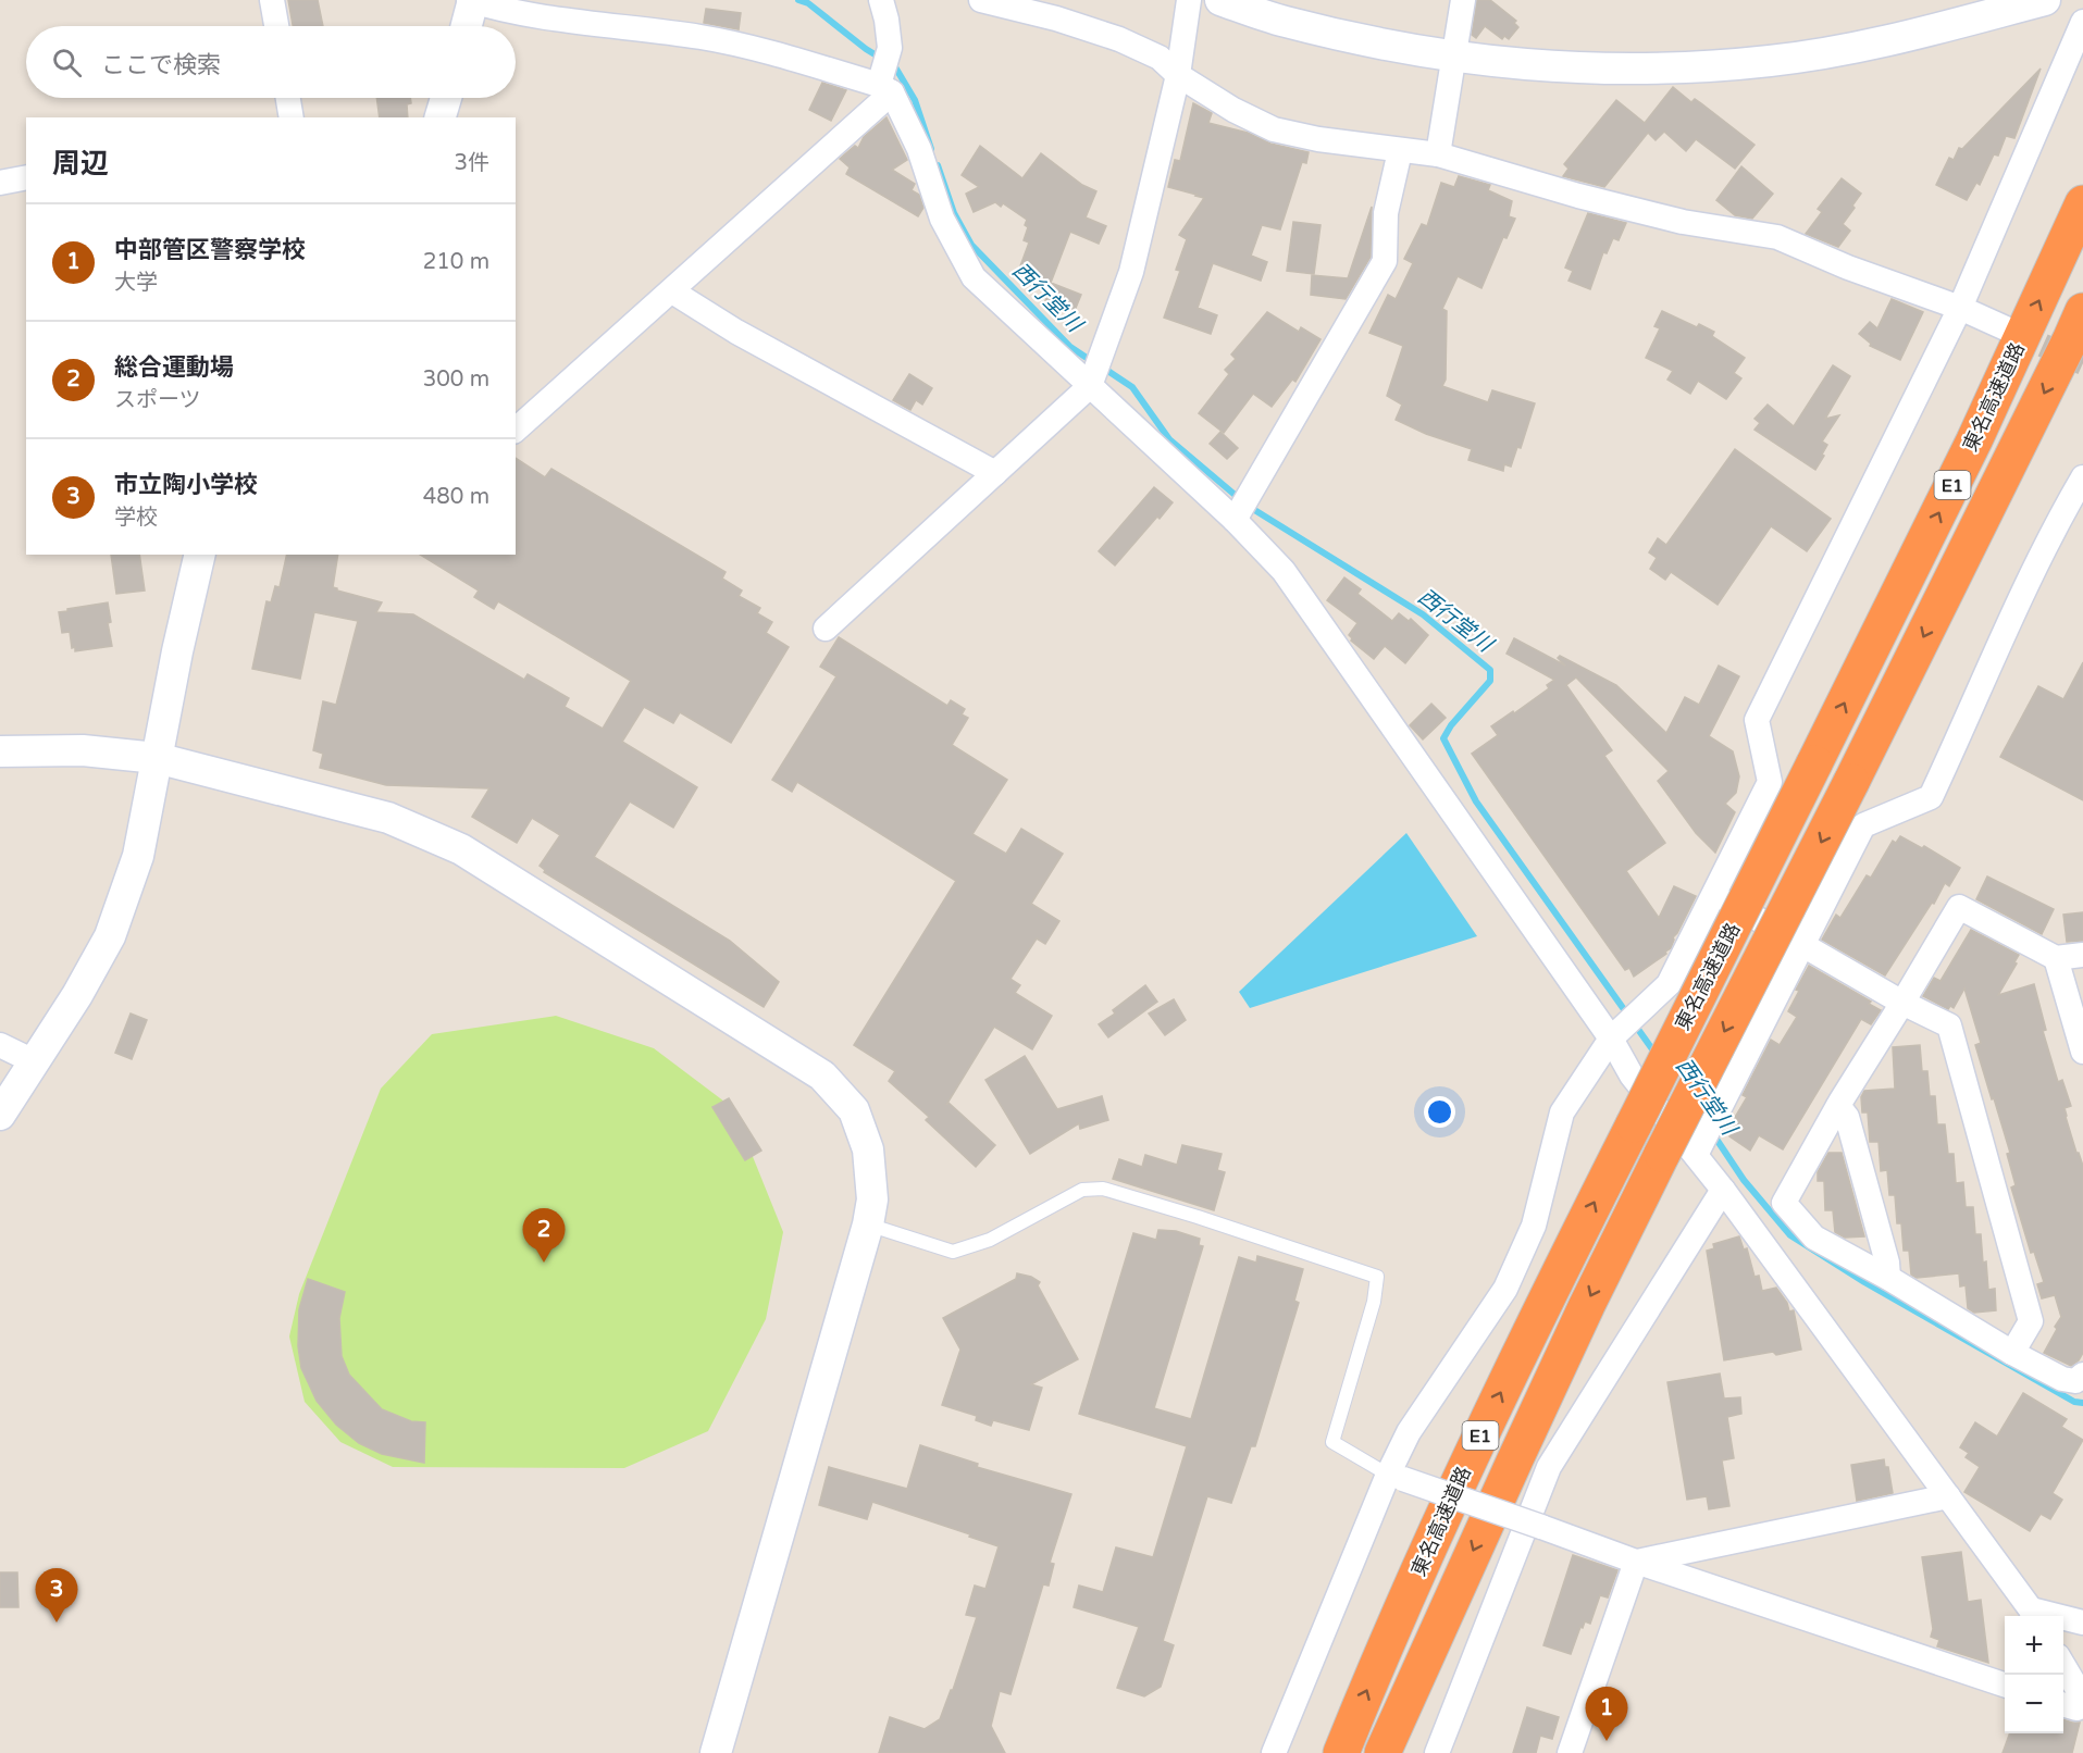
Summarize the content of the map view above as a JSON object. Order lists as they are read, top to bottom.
{
  "streets": {
    "highway": ["東名高速道路", "E1"]
  },
  "water": ["西行堂川"],
  "page": {
    "search": "ここで検索",
    "heading": ["周辺", "3件"],
    "list": [
      {
        "mark": "1",
        "name": "中部管区警察学校",
        "note": "大学",
        "value": "210 m"
      },
      {
        "mark": "2",
        "name": "総合運動場",
        "note": "スポーツ",
        "value": "300 m"
      },
      {
        "mark": "3",
        "name": "市立陶小学校",
        "note": "学校",
        "value": "480 m"
      }
    ],
    "pins": ["2", "3", "1"],
    "map_buttons": ["+", "−"]
  }
}
